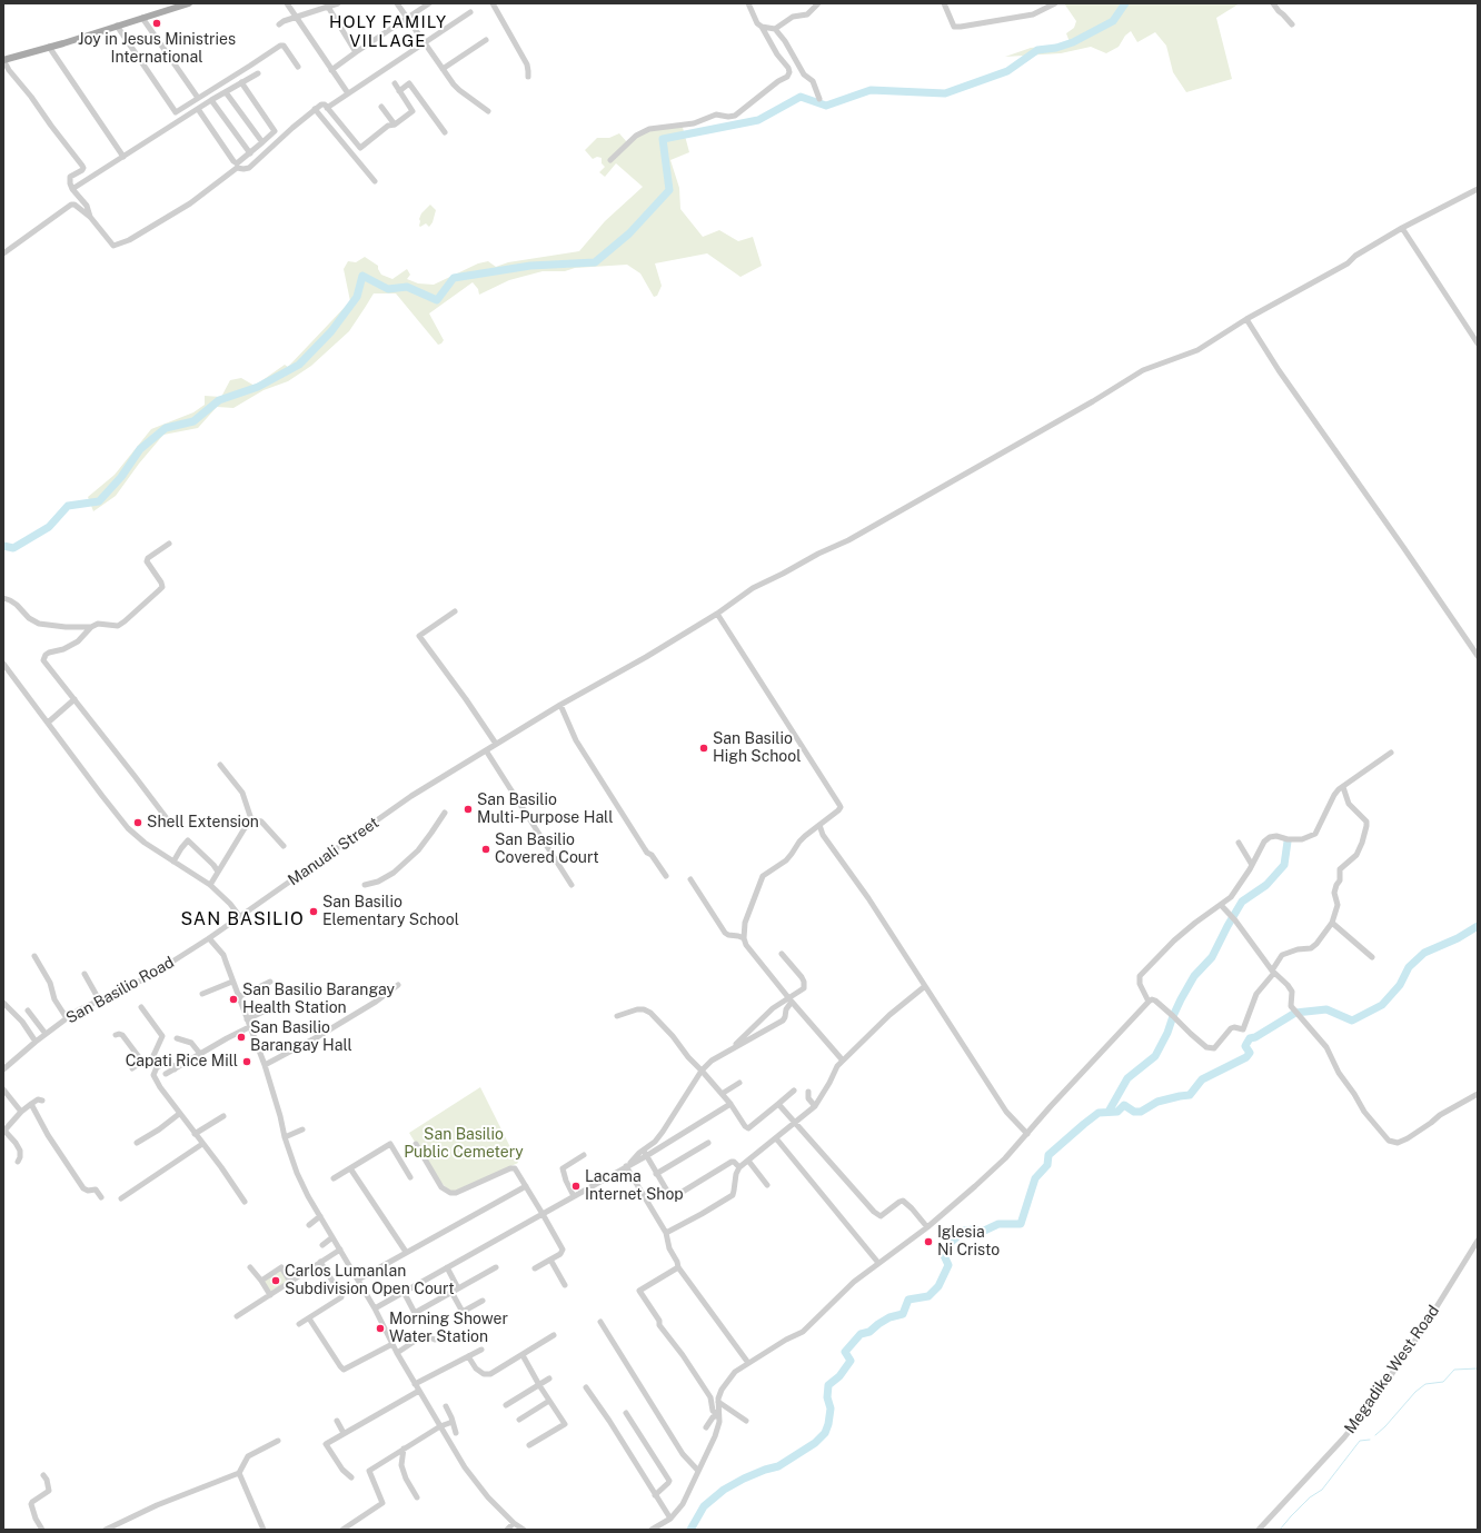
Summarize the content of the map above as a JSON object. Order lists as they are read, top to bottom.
{
  "streets": {
    "street": ["Manuali Street", "San Basilio Road", "Megadike West Road"]
  },
  "crossings": [
    ["Manuali Street", "San Basilio Road"]
  ],
  "districts": ["HOLY FAMILY VILLAGE", "SAN BASILIO"],
  "parks": ["San Basilio Public Cemetery"],
  "places": [
    "Joy in Jesus Ministries International",
    "San Basilio High School",
    "San Basilio Multi-Purpose Hall",
    "Shell Extension",
    "San Basilio Covered Court",
    "San Basilio Elementary School",
    "San Basilio Barangay Health Station",
    "San Basilio Barangay Hall",
    "Capati Rice Mill",
    "Lacama Internet Shop",
    "Iglesia Ni Cristo",
    "Carlos Lumanlan Subdivision Open Court",
    "Morning Shower Water Station"
  ]
}
